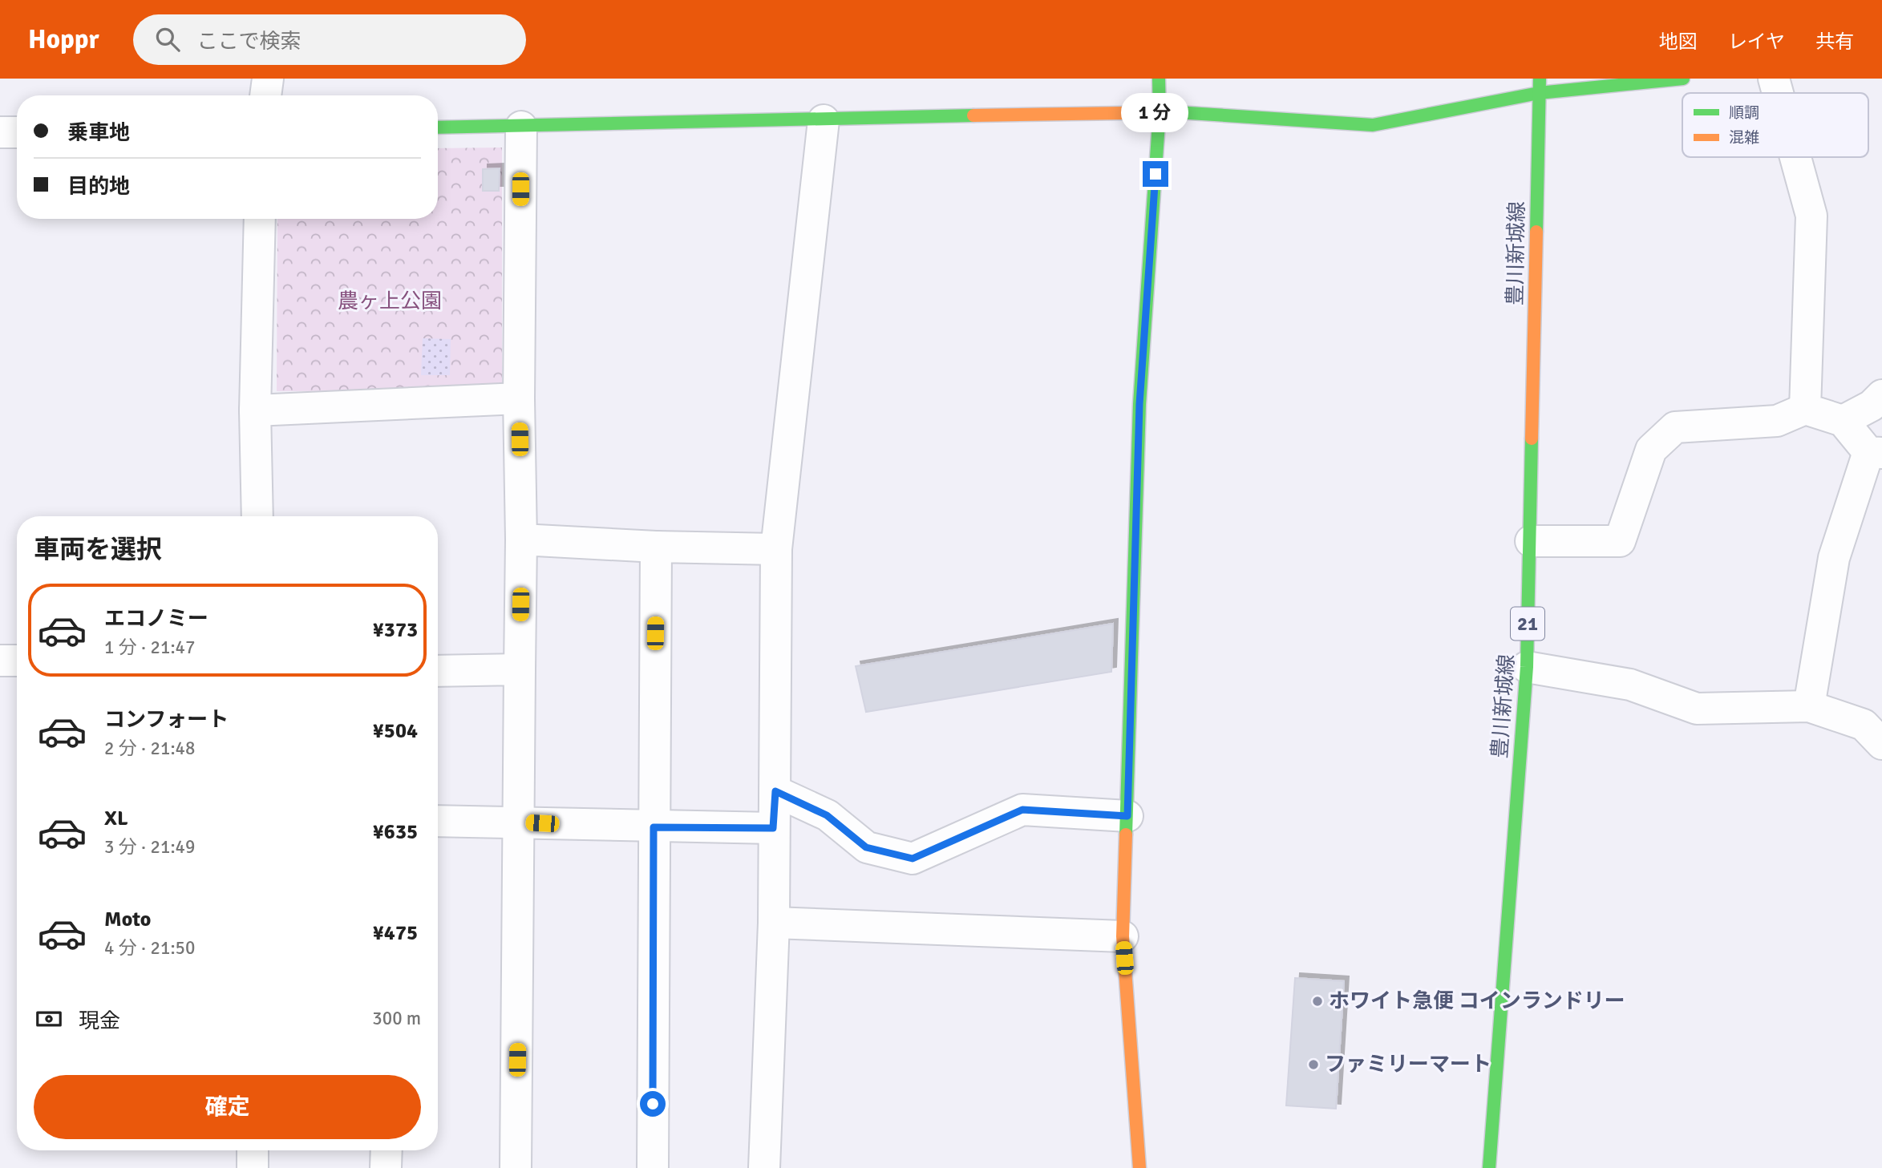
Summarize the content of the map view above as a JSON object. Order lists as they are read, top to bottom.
{
  "streets": {
    "street": ["豊川新城線", "21"]
  },
  "parks": ["農ヶ上公園"],
  "places": ["ホワイト急便 コインランドリー", "ファミリーマート"],
  "legend": ["順調", "混雑"],
  "page": {
    "header": "Hoppr",
    "search": "ここで検索",
    "nav": ["地図", "レイヤ", "共有"],
    "bubble": "1 分",
    "banner": ["乗車地", "目的地"],
    "heading": "車両を選択",
    "list": [
      {
        "name": "エコノミー",
        "note": "1 分 · 21:47",
        "value": "¥373"
      },
      {
        "name": "コンフォート",
        "note": "2 分 · 21:48",
        "value": "¥504"
      },
      {
        "name": "XL",
        "note": "3 分 · 21:49",
        "value": "¥635"
      },
      {
        "name": "Moto",
        "note": "4 分 · 21:50",
        "value": "¥475"
      }
    ],
    "pay": ["現金", "300 m"],
    "buttons": "確定"
  }
}
